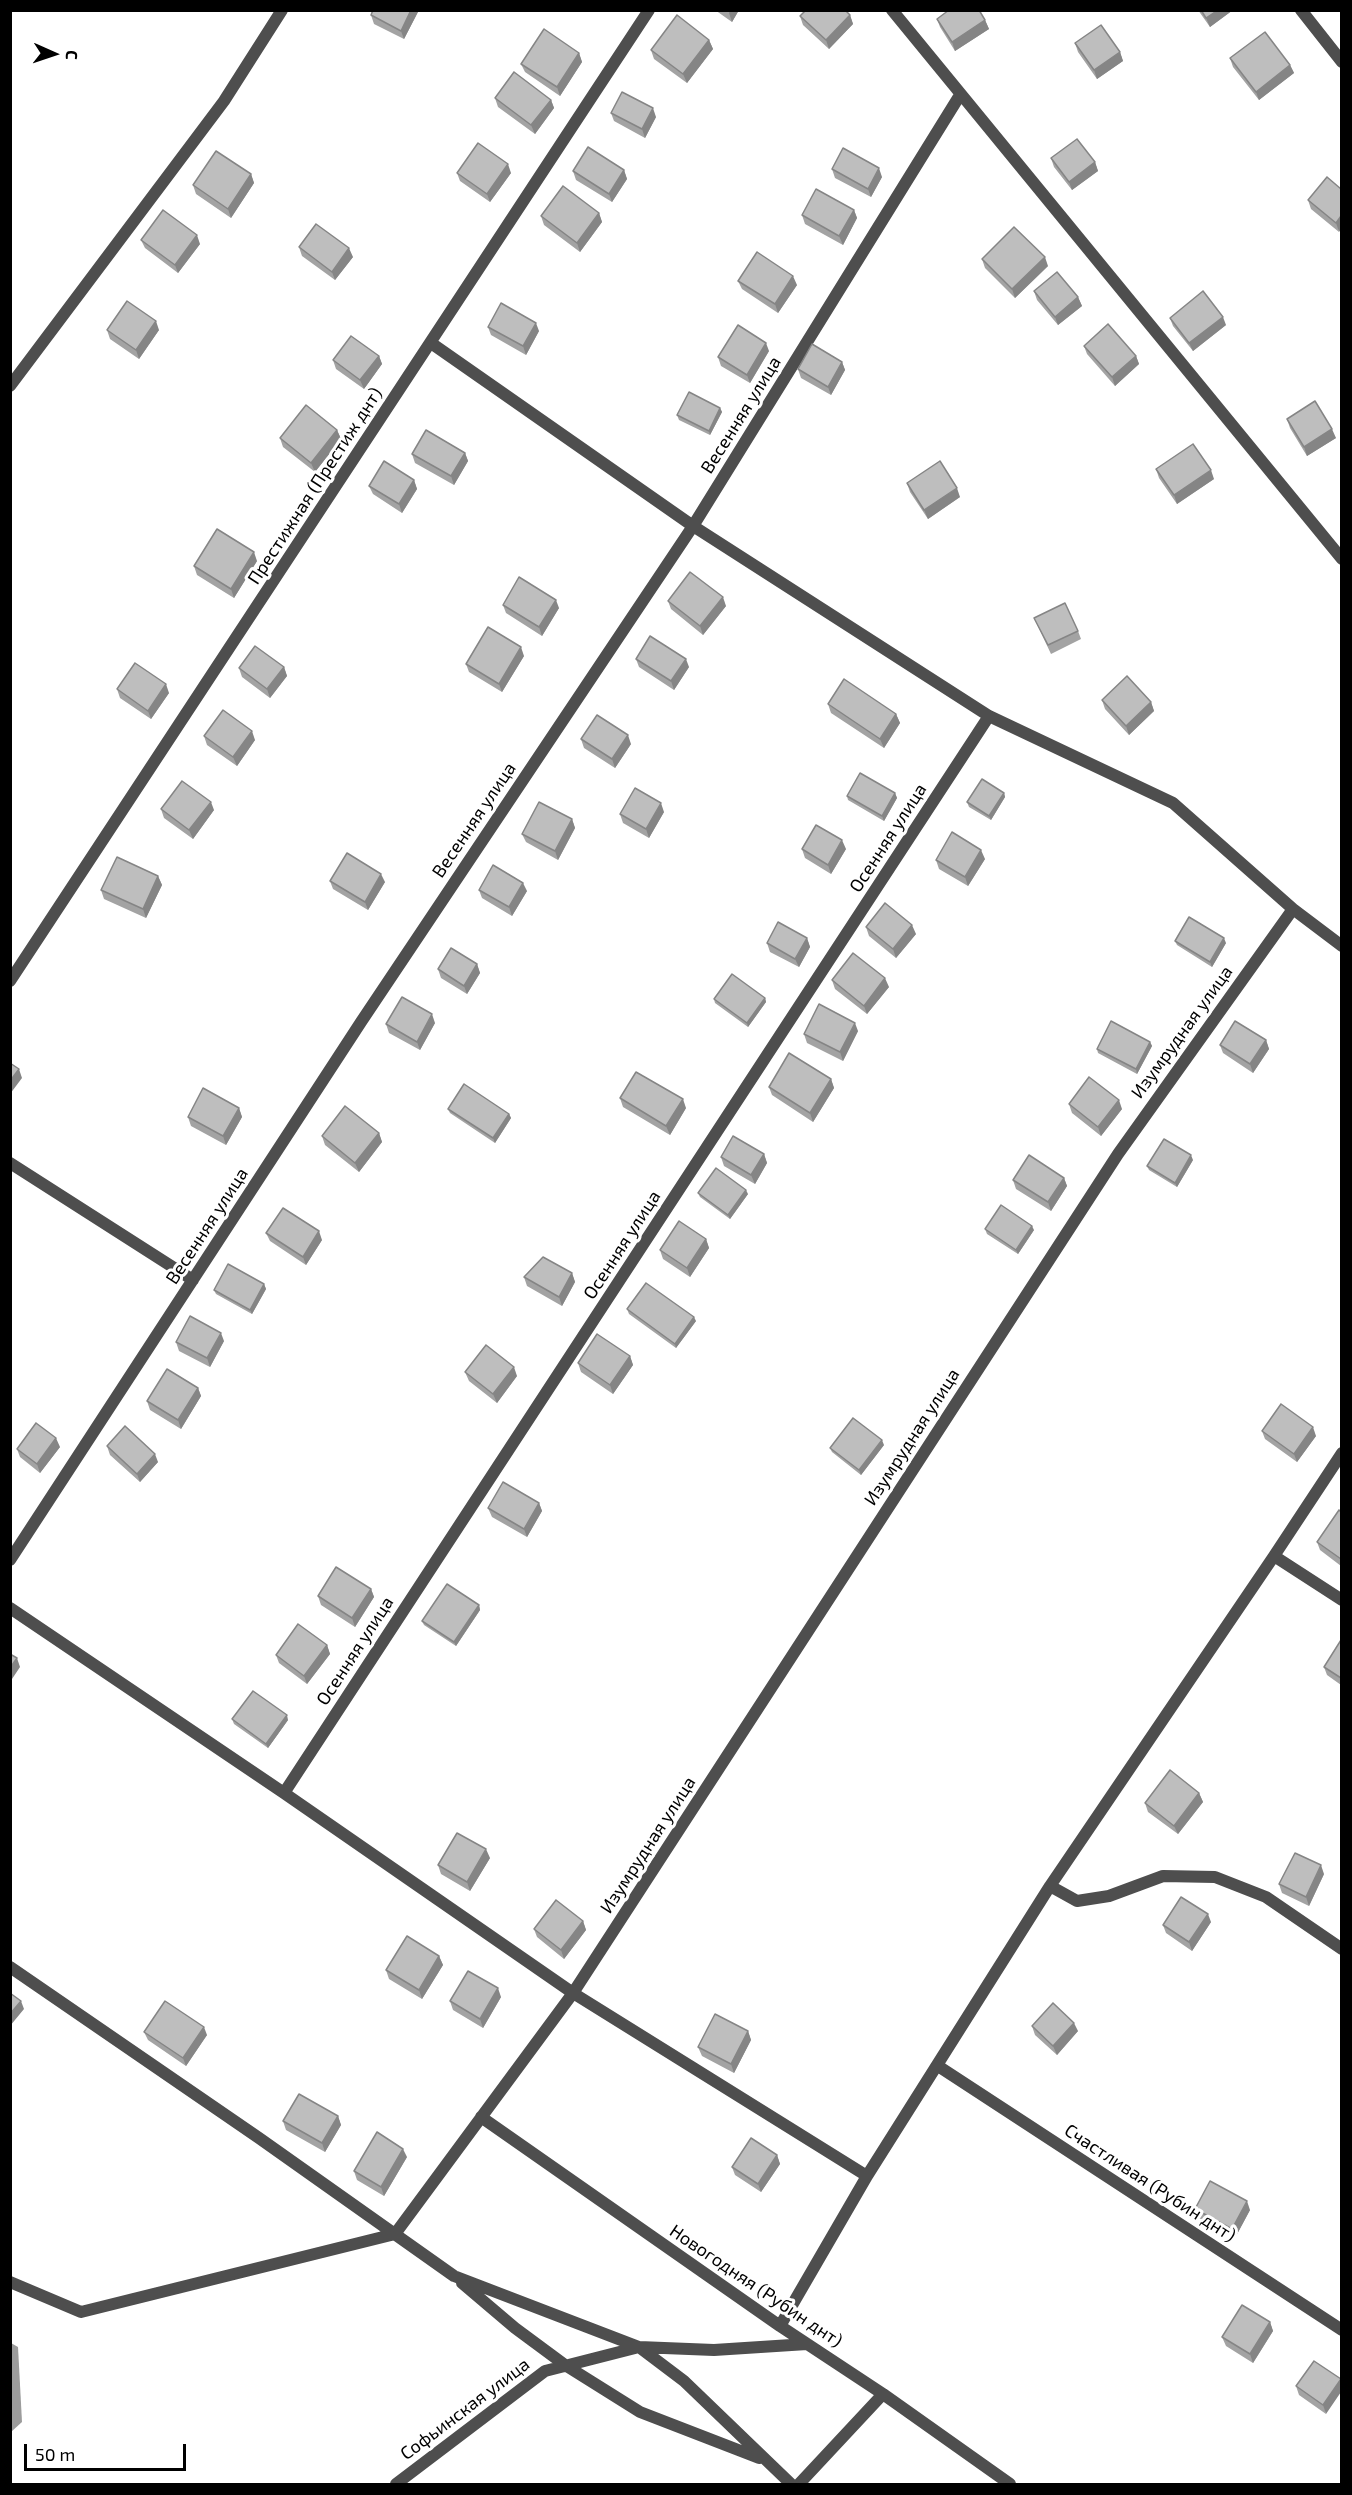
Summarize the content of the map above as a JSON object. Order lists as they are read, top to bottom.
{
  "streets": {
    "street": [
      "Весенняя улица",
      "Престижная (Престиж днт)",
      "Осенняя улица",
      "Изумрудная улица",
      "Счастливая (Рубин днт)",
      "Новогодняя (Рубин днт)",
      "Софьинская улица"
    ]
  },
  "crossings": [
    ["Изумрудная улица", "Новогодняя (Рубин днт)"],
    ["Новогодняя (Рубин днт)", "Софьинская улица"]
  ],
  "scale_bar": "50 m",
  "north": "right"
}
